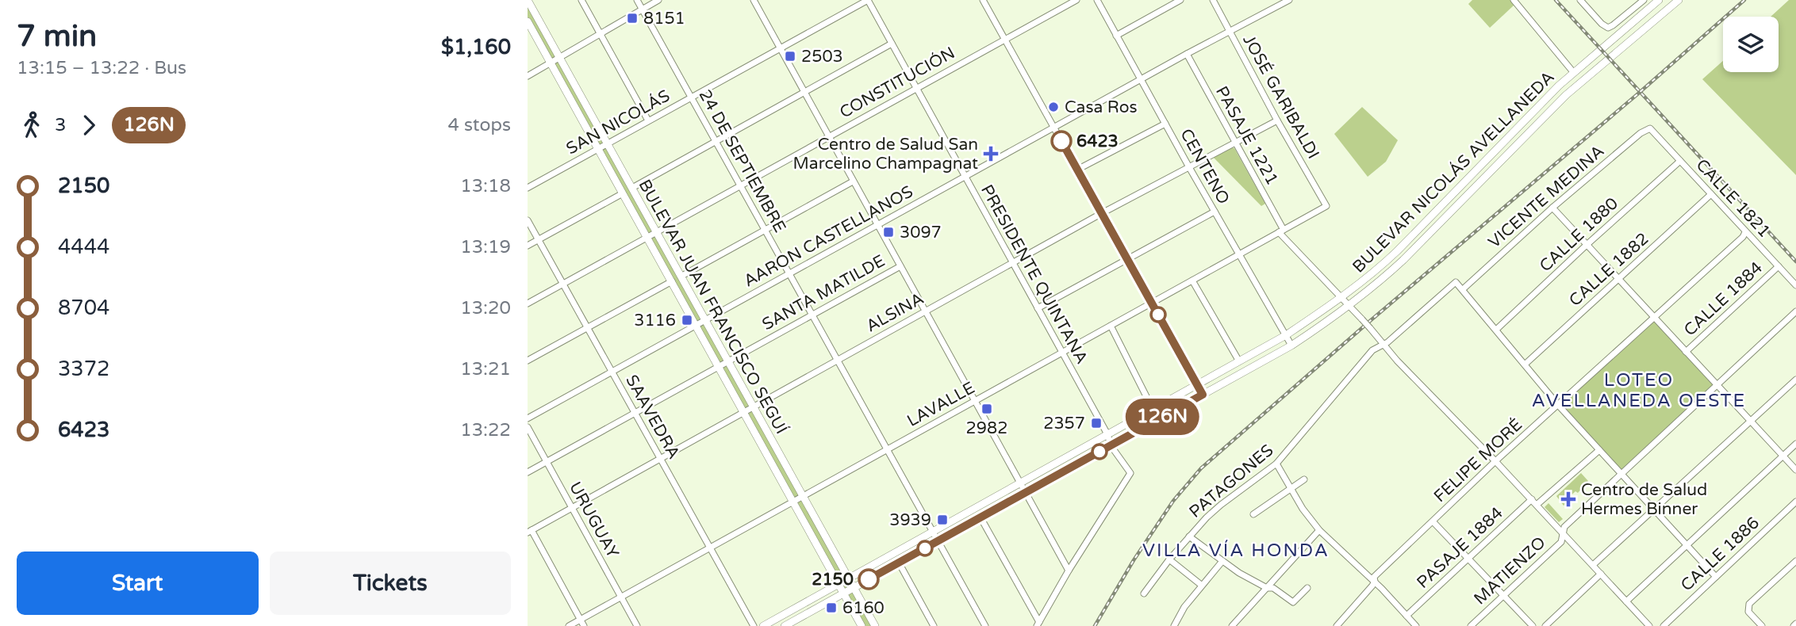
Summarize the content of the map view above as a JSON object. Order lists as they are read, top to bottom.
{
  "streets": {
    "main road": ["BULEVAR NICOLÁS AVELLANEDA", "BULEVAR JUAN FRANCISCO SEGUÍ"],
    "street": [
      "CONSTITUCIÓN",
      "JOSÉ GARIBALDI",
      "SAN NICOLÁS",
      "PASAJE 1221",
      "24 DE SEPTIEMBRE",
      "CENTENO",
      "VICENTE MEDINA",
      "CALLE 1821",
      "CALLE 1880",
      "AARON CASTELLANOS",
      "CALLE 1882",
      "PRESIDENTE QUINTANA",
      "SANTA MATILDE",
      "CALLE 1884",
      "ALSINA",
      "LAVALLE",
      "SAAVEDRA",
      "FELIPE MORÉ",
      "PATAGONES",
      "URUGUAY",
      "PASAJE 1884",
      "CALLE 1886",
      "MATIENZO"
    ]
  },
  "crossings": [
    ["CONSTITUCIÓN", "24 DE SEPTIEMBRE"],
    ["CONSTITUCIÓN", "PRESIDENTE QUINTANA"],
    ["CONSTITUCIÓN", "BULEVAR JUAN FRANCISCO SEGUÍ"],
    ["CONSTITUCIÓN", "SAAVEDRA"],
    ["JOSÉ GARIBALDI", "AARON CASTELLANOS"],
    ["JOSÉ GARIBALDI", "ALSINA"],
    ["JOSÉ GARIBALDI", "LAVALLE"],
    ["SAN NICOLÁS", "24 DE SEPTIEMBRE"],
    ["SAN NICOLÁS", "PRESIDENTE QUINTANA"],
    ["SAN NICOLÁS", "BULEVAR JUAN FRANCISCO SEGUÍ"],
    ["PASAJE 1221", "BULEVAR NICOLÁS AVELLANEDA"],
    ["PASAJE 1221", "AARON CASTELLANOS"],
    ["PASAJE 1221", "ALSINA"],
    ["PASAJE 1221", "LAVALLE"],
    ["PASAJE 1221", "FELIPE MORÉ"],
    ["PASAJE 1221", "PATAGONES"],
    ["PASAJE 1221", "PASAJE 1884"],
    ["PASAJE 1221", "MATIENZO"],
    ["24 DE SEPTIEMBRE", "BULEVAR NICOLÁS AVELLANEDA"],
    ["24 DE SEPTIEMBRE", "AARON CASTELLANOS"],
    ["24 DE SEPTIEMBRE", "SANTA MATILDE"],
    ["24 DE SEPTIEMBRE", "ALSINA"],
    ["24 DE SEPTIEMBRE", "LAVALLE"],
    ["CENTENO", "BULEVAR NICOLÁS AVELLANEDA"],
    ["CENTENO", "AARON CASTELLANOS"],
    ["CENTENO", "ALSINA"],
    ["CENTENO", "LAVALLE"],
    ["BULEVAR NICOLÁS AVELLANEDA", "PRESIDENTE QUINTANA"],
    ["BULEVAR NICOLÁS AVELLANEDA", "BULEVAR JUAN FRANCISCO SEGUÍ"],
    ["VICENTE MEDINA", "CALLE 1821"],
    ["CALLE 1821", "CALLE 1880"],
    ["CALLE 1821", "CALLE 1882"],
    ["CALLE 1821", "CALLE 1884"],
    ["CALLE 1821", "FELIPE MORÉ"],
    ["AARON CASTELLANOS", "PRESIDENTE QUINTANA"],
    ["AARON CASTELLANOS", "BULEVAR JUAN FRANCISCO SEGUÍ"],
    ["AARON CASTELLANOS", "SAAVEDRA"],
    ["PRESIDENTE QUINTANA", "ALSINA"],
    ["PRESIDENTE QUINTANA", "LAVALLE"],
    ["SANTA MATILDE", "BULEVAR JUAN FRANCISCO SEGUÍ"],
    ["SANTA MATILDE", "SAAVEDRA"],
    ["SANTA MATILDE", "URUGUAY"],
    ["BULEVAR JUAN FRANCISCO SEGUÍ", "ALSINA"],
    ["BULEVAR JUAN FRANCISCO SEGUÍ", "LAVALLE"],
    ["ALSINA", "SAAVEDRA"],
    ["ALSINA", "URUGUAY"],
    ["LAVALLE", "SAAVEDRA"],
    ["LAVALLE", "URUGUAY"]
  ],
  "districts": ["LOTEO AVELLANEDA OESTE", "VILLA VÍA HONDA"],
  "places": {
    "transit": [
      "8151",
      "2503",
      "3097",
      "3116",
      "2982",
      "2357",
      "3939",
      "6160"
    ],
    "other": ["Casa Ros", "6423", "2150"],
    "health": ["Centro de Salud San Marcelino Champagnat", "Centro de Salud Hermes Binner"]
  },
  "lines": ["bus line 126N"],
  "page": {
    "heading": ["7 min", "13:15 – 13:22 · Bus", "$1,160"],
    "on_map": "126N",
    "legs": ["3", "126N", "4 stops"],
    "list": [
      {
        "name": "2150",
        "value": "13:18"
      },
      {
        "name": "4444",
        "value": "13:19"
      },
      {
        "name": "8704",
        "value": "13:20"
      },
      {
        "name": "3372",
        "value": "13:21"
      },
      {
        "name": "6423",
        "value": "13:22"
      }
    ],
    "buttons": ["Start", "Tickets"]
  }
}
